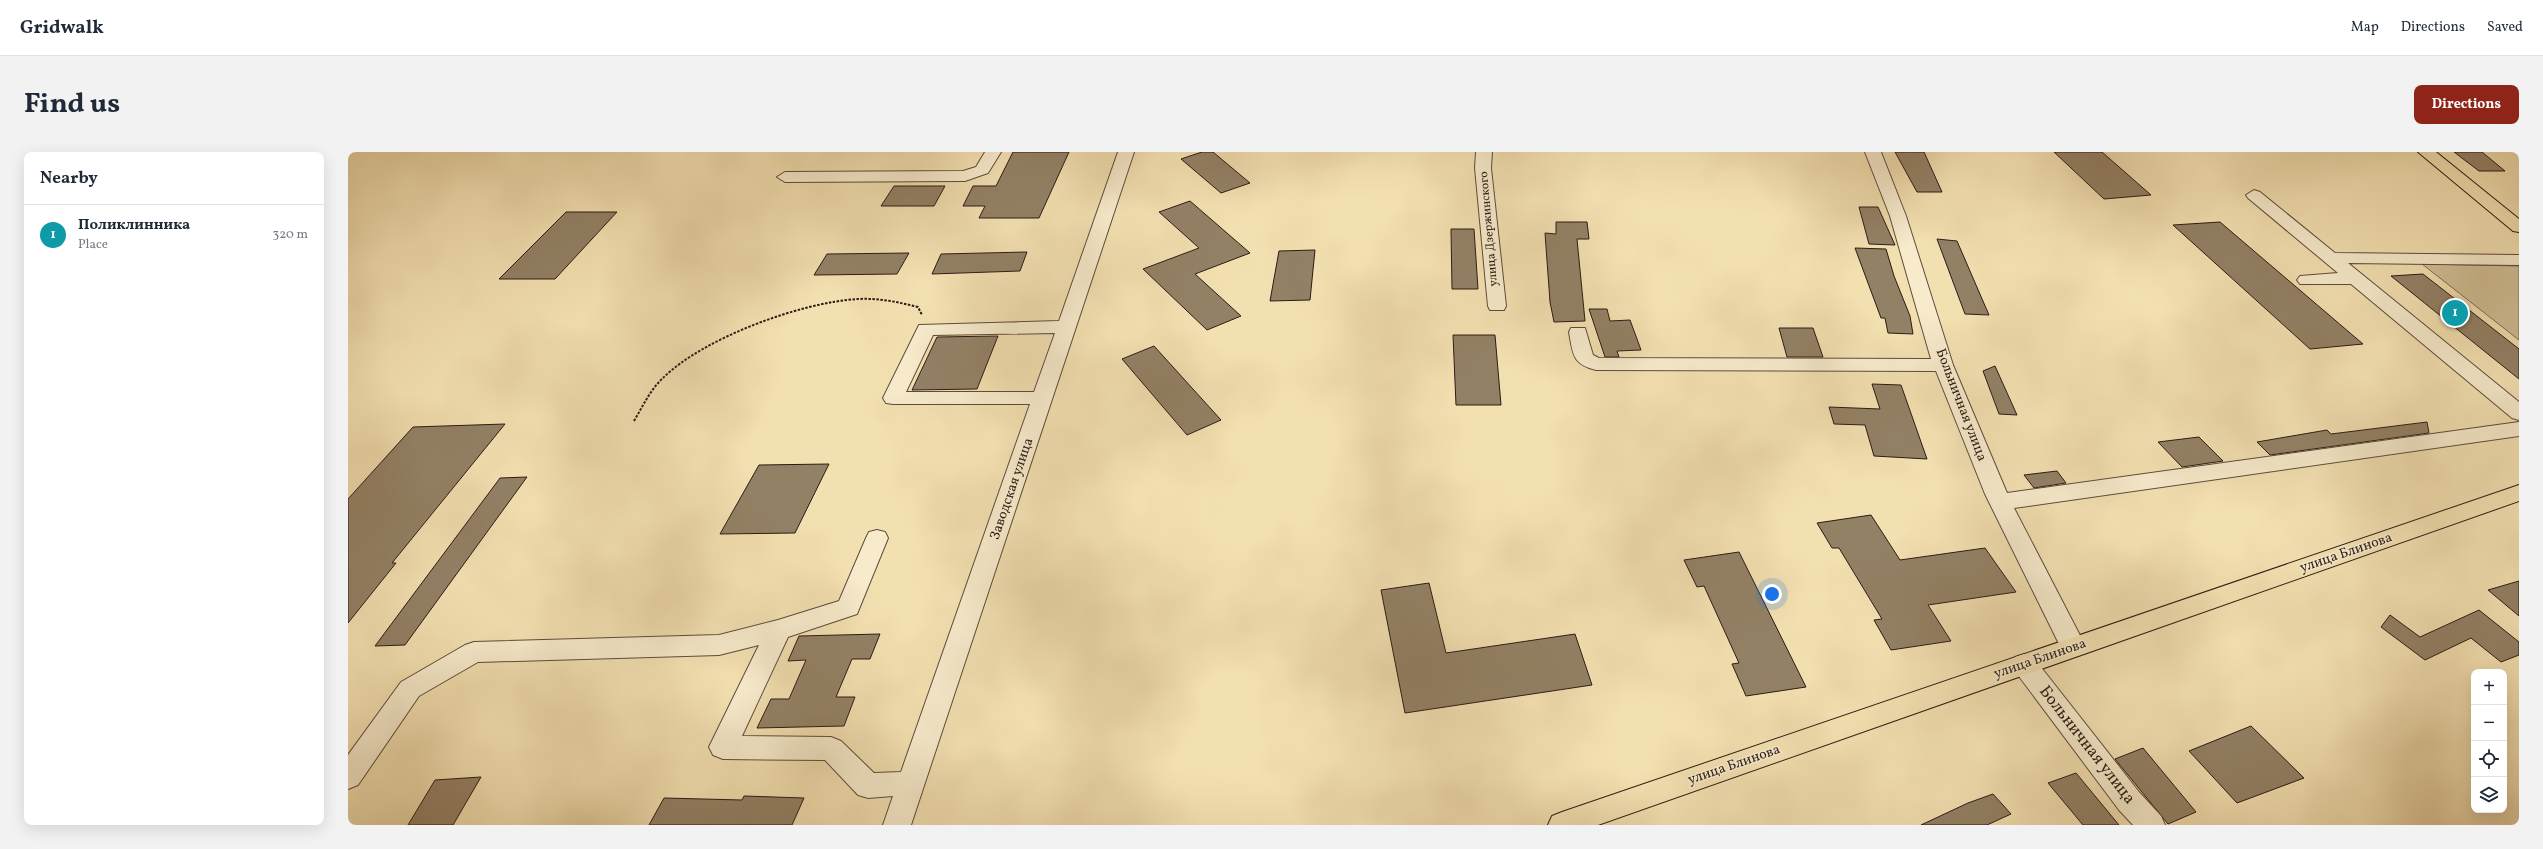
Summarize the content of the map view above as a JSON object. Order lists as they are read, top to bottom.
{
  "streets": {
    "main road": ["улица Блинова"],
    "street": ["улица Дзержинского", "Больничная улица", "Заводская улица"]
  },
  "crossings": [
    ["Больничная улица", "улица Блинова"]
  ],
  "page": {
    "header": "Gridwalk",
    "nav": ["Map", "Directions", "Saved"],
    "title": "Find us",
    "buttons": "Directions",
    "heading": "Nearby",
    "list": [
      {
        "mark": "1",
        "name": "Поликлинника",
        "note": "Place",
        "value": "320 m"
      }
    ],
    "pins": "1",
    "map_buttons": ["+", "−"]
  }
}
